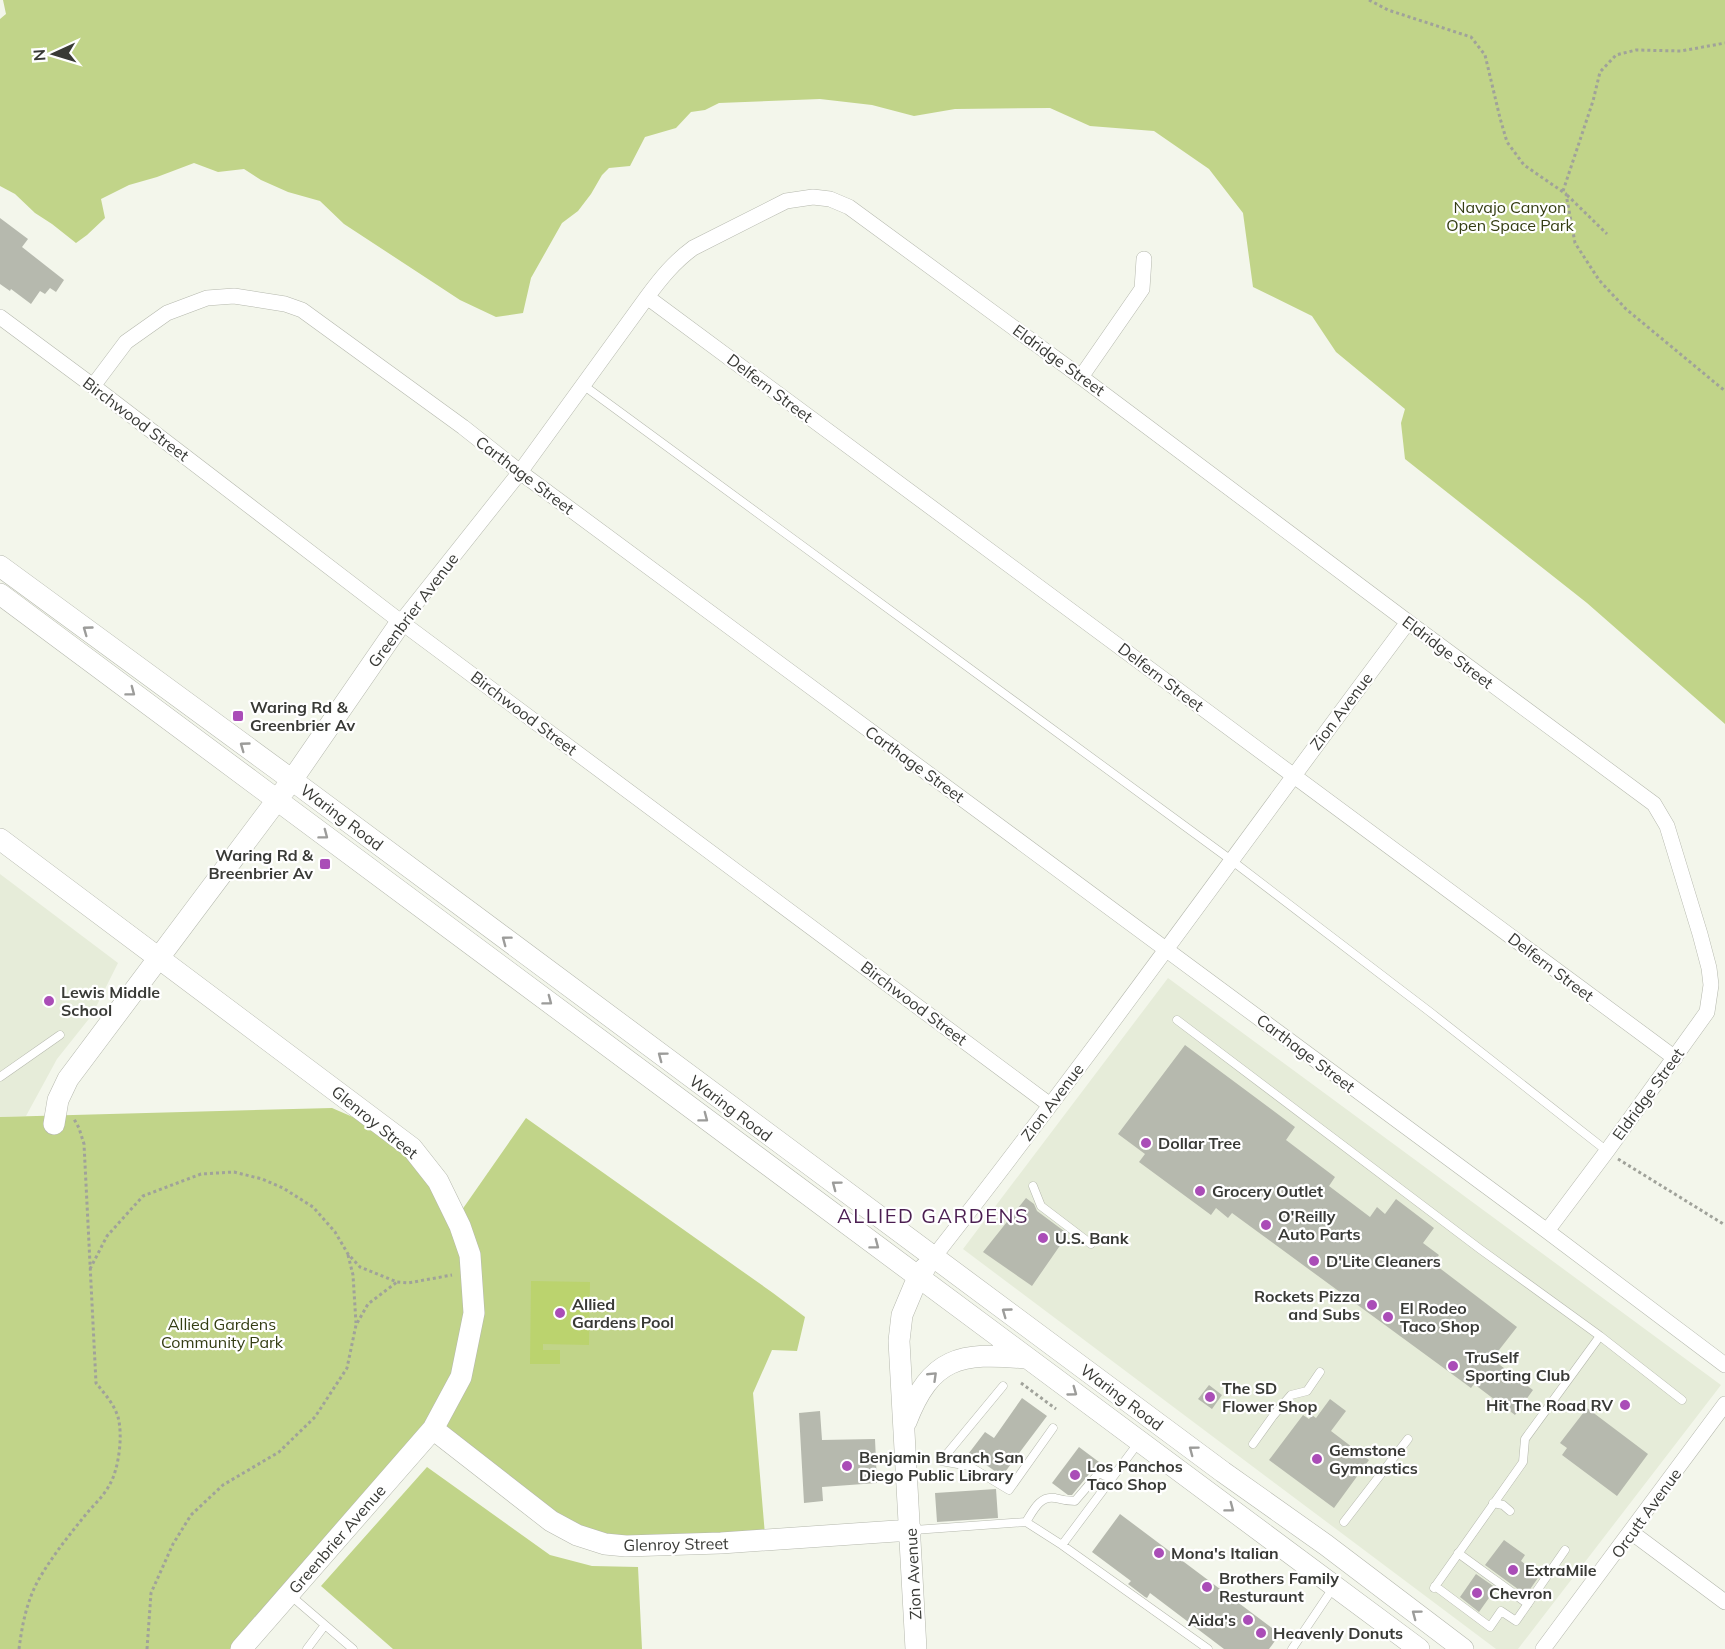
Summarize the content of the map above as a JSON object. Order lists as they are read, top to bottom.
{
  "streets": {
    "main road": [
      "Greenbrier Avenue",
      "Zion Avenue",
      "Waring Road",
      "Glenroy Street"
    ],
    "street": [
      "Eldridge Street",
      "Delfern Street",
      "Birchwood Street",
      "Carthage Street",
      "Orcutt Avenue"
    ]
  },
  "crossings": [
    ["Eldridge Street", "Delfern Street"],
    ["Eldridge Street", "Carthage Street"],
    ["Eldridge Street", "Greenbrier Avenue"],
    ["Eldridge Street", "Zion Avenue"],
    ["Delfern Street", "Greenbrier Avenue"],
    ["Delfern Street", "Zion Avenue"],
    ["Birchwood Street", "Carthage Street"],
    ["Birchwood Street", "Greenbrier Avenue"],
    ["Birchwood Street", "Zion Avenue"],
    ["Carthage Street", "Greenbrier Avenue"],
    ["Carthage Street", "Zion Avenue"],
    ["Greenbrier Avenue", "Waring Road"],
    ["Greenbrier Avenue", "Glenroy Street"],
    ["Zion Avenue", "Waring Road"],
    ["Zion Avenue", "Glenroy Street"]
  ],
  "districts": ["ALLIED GARDENS"],
  "parks": ["Navajo Canyon Open Space Park", "Allied Gardens Community Park"],
  "places": {
    "transit": ["Waring Rd & Greenbrier Av", "Waring Rd & Breenbrier Av"],
    "other": [
      "Lewis Middle School",
      "Dollar Tree",
      "Grocery Outlet",
      "O'Reilly Auto Parts",
      "U.S. Bank",
      "D'Lite Cleaners",
      "Rockets Pizza and Subs",
      "Allied Gardens Pool",
      "El Rodeo Taco Shop",
      "TruSelf Sporting Club",
      "The SD Flower Shop",
      "Hit The Road RV",
      "Gemstone Gymnastics",
      "Benjamin Branch San Diego Public Library",
      "Los Panchos Taco Shop",
      "Mona's Italian",
      "ExtraMile",
      "Brothers Family Resturaunt",
      "Chevron",
      "Aida's",
      "Heavenly Donuts"
    ]
  },
  "north": "left"
}
